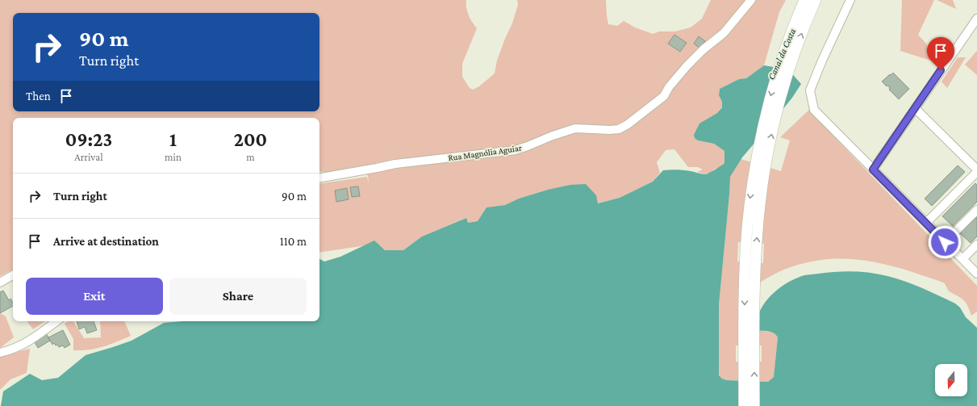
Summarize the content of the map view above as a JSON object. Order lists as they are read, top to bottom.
{
  "streets": {
    "street": ["Rua Magnólia Aguiar"]
  },
  "water": ["Canal da Costa"],
  "north": "bottom",
  "page": {
    "turn": ["90 m", "Turn right"],
    "then": "Then",
    "eta": [
      "09:23",
      "Arrival",
      "1",
      "min",
      "200",
      "m"
    ],
    "list": [
      {
        "name": "Turn right",
        "value": "90 m"
      },
      {
        "name": "Arrive at destination",
        "value": "110 m"
      }
    ],
    "buttons": ["Exit", "Share"]
  }
}
